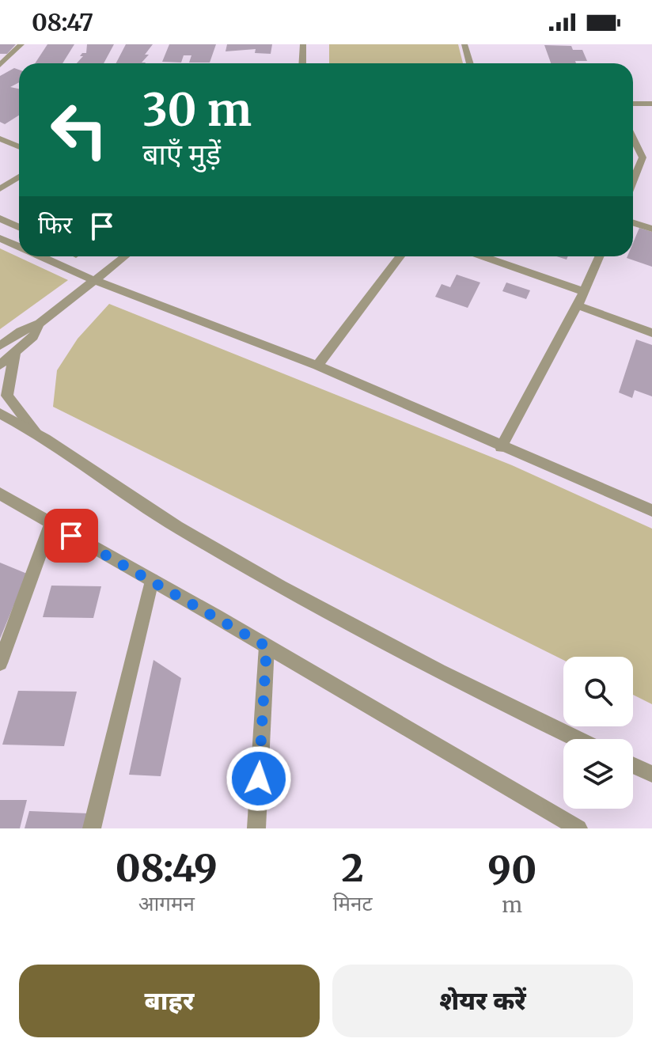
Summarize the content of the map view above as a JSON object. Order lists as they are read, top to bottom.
{
  "page": {
    "status": "08:47",
    "turn": ["30 m", "बाएँ मुड़ें"],
    "then": "फिर",
    "eta": [
      "08:49",
      "आगमन",
      "2",
      "मिनट",
      "90",
      "m"
    ],
    "buttons": ["बाहर", "शेयर करें"]
  }
}
